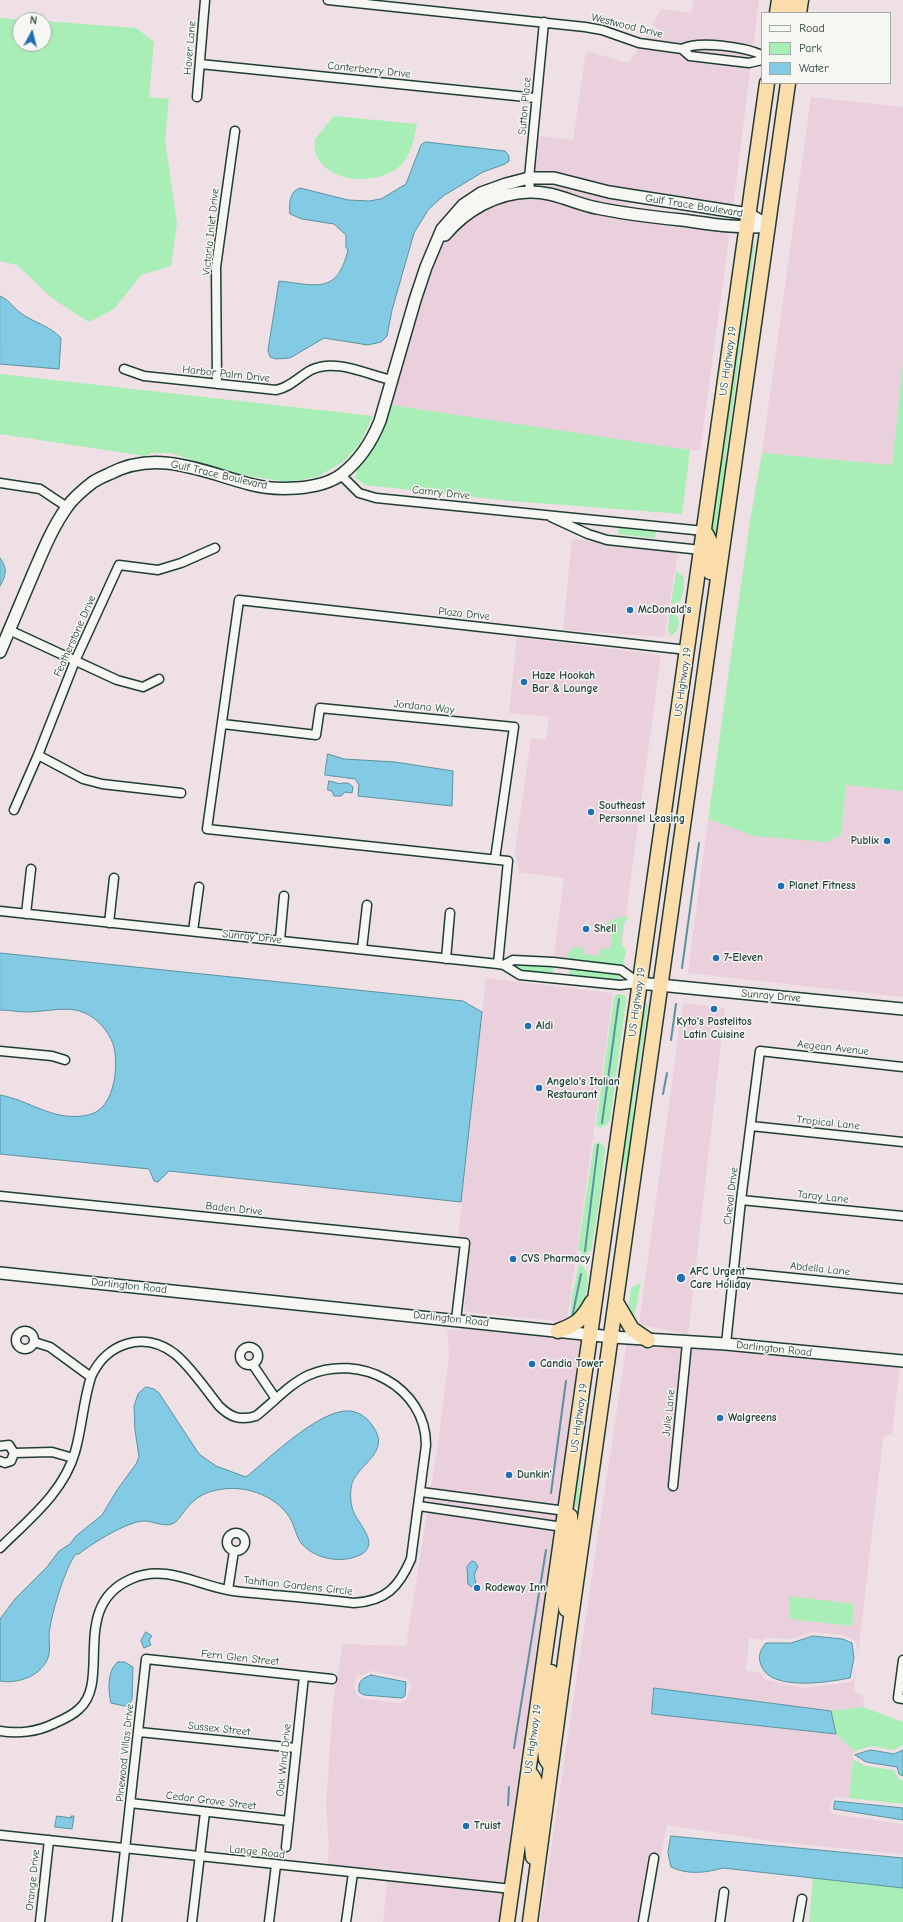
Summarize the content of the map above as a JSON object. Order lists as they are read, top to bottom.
{
  "streets": {
    "highway": ["US Highway 19"],
    "street": [
      "Westwood Drive",
      "Haver Lane",
      "Canterberry Drive",
      "Sutton Place",
      "Gulf Trace Boulevard",
      "Victoria Inlet Drive",
      "Harbor Palm Drive",
      "Camry Drive",
      "Plaza Drive",
      "Featherstone Drive",
      "Jordana Way",
      "Sunray Drive",
      "Aegean Avenue",
      "Tropical Lane",
      "Cheval Drive",
      "Taray Lane",
      "Baden Drive",
      "Abdella Lane",
      "Darlington Road",
      "Julie Lane",
      "Tahitian Gardens Circle",
      "Fern Glen Street",
      "Sussex Street",
      "Pinewood Villas Drive",
      "Oak Wind Drive",
      "Cedar Grove Street",
      "Lange Road",
      "Orange Drive"
    ]
  },
  "crossings": [
    ["Westwood Drive", "Sutton Place"],
    ["Haver Lane", "Canterberry Drive"],
    ["Canterberry Drive", "Sutton Place"],
    ["Sutton Place", "Gulf Trace Boulevard"],
    ["Gulf Trace Boulevard", "US Highway 19"],
    ["Gulf Trace Boulevard", "Harbor Palm Drive"],
    ["Gulf Trace Boulevard", "Camry Drive"],
    ["Victoria Inlet Drive", "Harbor Palm Drive"],
    ["US Highway 19", "Camry Drive"],
    ["US Highway 19", "Plaza Drive"],
    ["US Highway 19", "Sunray Drive"],
    ["US Highway 19", "Darlington Road"],
    ["US Highway 19", "Lange Road"],
    ["Plaza Drive", "Jordana Way"],
    ["Aegean Avenue", "Cheval Drive"],
    ["Tropical Lane", "Cheval Drive"],
    ["Cheval Drive", "Taray Lane"],
    ["Cheval Drive", "Abdella Lane"],
    ["Cheval Drive", "Darlington Road"],
    ["Baden Drive", "Darlington Road"],
    ["Darlington Road", "Julie Lane"],
    ["Fern Glen Street", "Pinewood Villas Drive"],
    ["Fern Glen Street", "Oak Wind Drive"],
    ["Sussex Street", "Pinewood Villas Drive"],
    ["Sussex Street", "Oak Wind Drive"],
    ["Pinewood Villas Drive", "Cedar Grove Street"],
    ["Pinewood Villas Drive", "Lange Road"],
    ["Oak Wind Drive", "Cedar Grove Street"],
    ["Lange Road", "Orange Drive"]
  ],
  "places": [
    "McDonald's",
    "Haze Hookah Bar & Lounge",
    "Southeast Personnel Leasing",
    "Publix",
    "Planet Fitness",
    "Shell",
    "7-Eleven",
    "Kyto's Pastelitos Latin Cuisine",
    "Aldi",
    "Angelo's Italian Restaurant",
    "CVS Pharmacy",
    "AFC Urgent Care Holiday",
    "Candia Tower",
    "Walgreens",
    "Dunkin'",
    "Rodeway Inn",
    "Truist"
  ],
  "legend": ["Road", "Park", "Water"],
  "north": "top"
}
